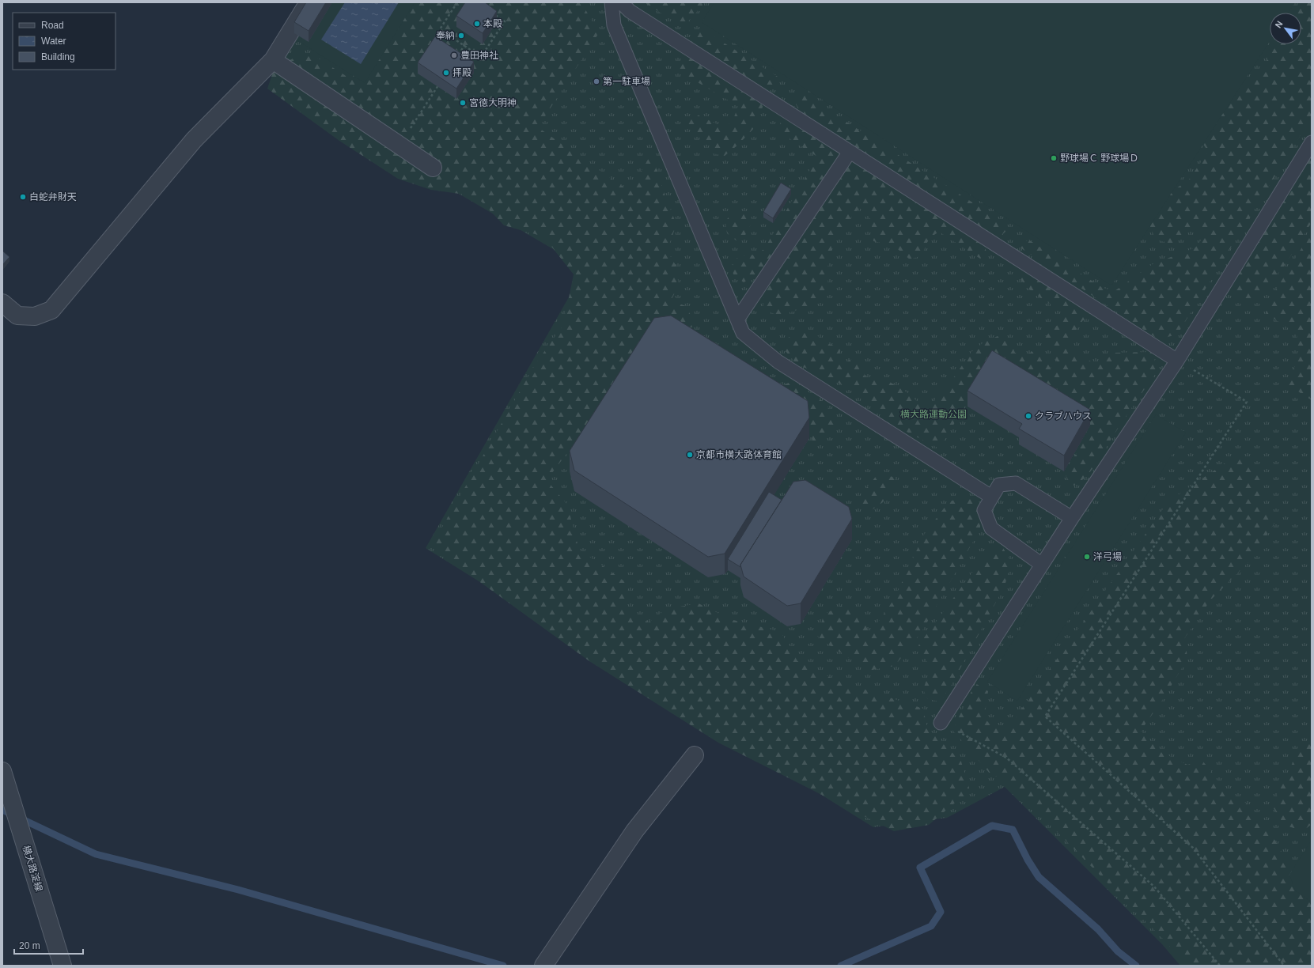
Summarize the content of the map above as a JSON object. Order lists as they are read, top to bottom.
{
  "streets": {
    "street": ["横大路淀線"]
  },
  "parks": ["横大路運動公園"],
  "places": [
    "本殿",
    "奉納",
    "豊田神社",
    "拝殿",
    "第一駐車場",
    "宮徳大明神",
    "野球場Ｃ 野球場Ｄ",
    "白蛇弁財天",
    "クラブハウス",
    "京都市横大路体育館",
    "洋弓場"
  ],
  "legend": ["Road", "Water", "Building"],
  "scale_bar": "20 m",
  "north": "top left"
}
